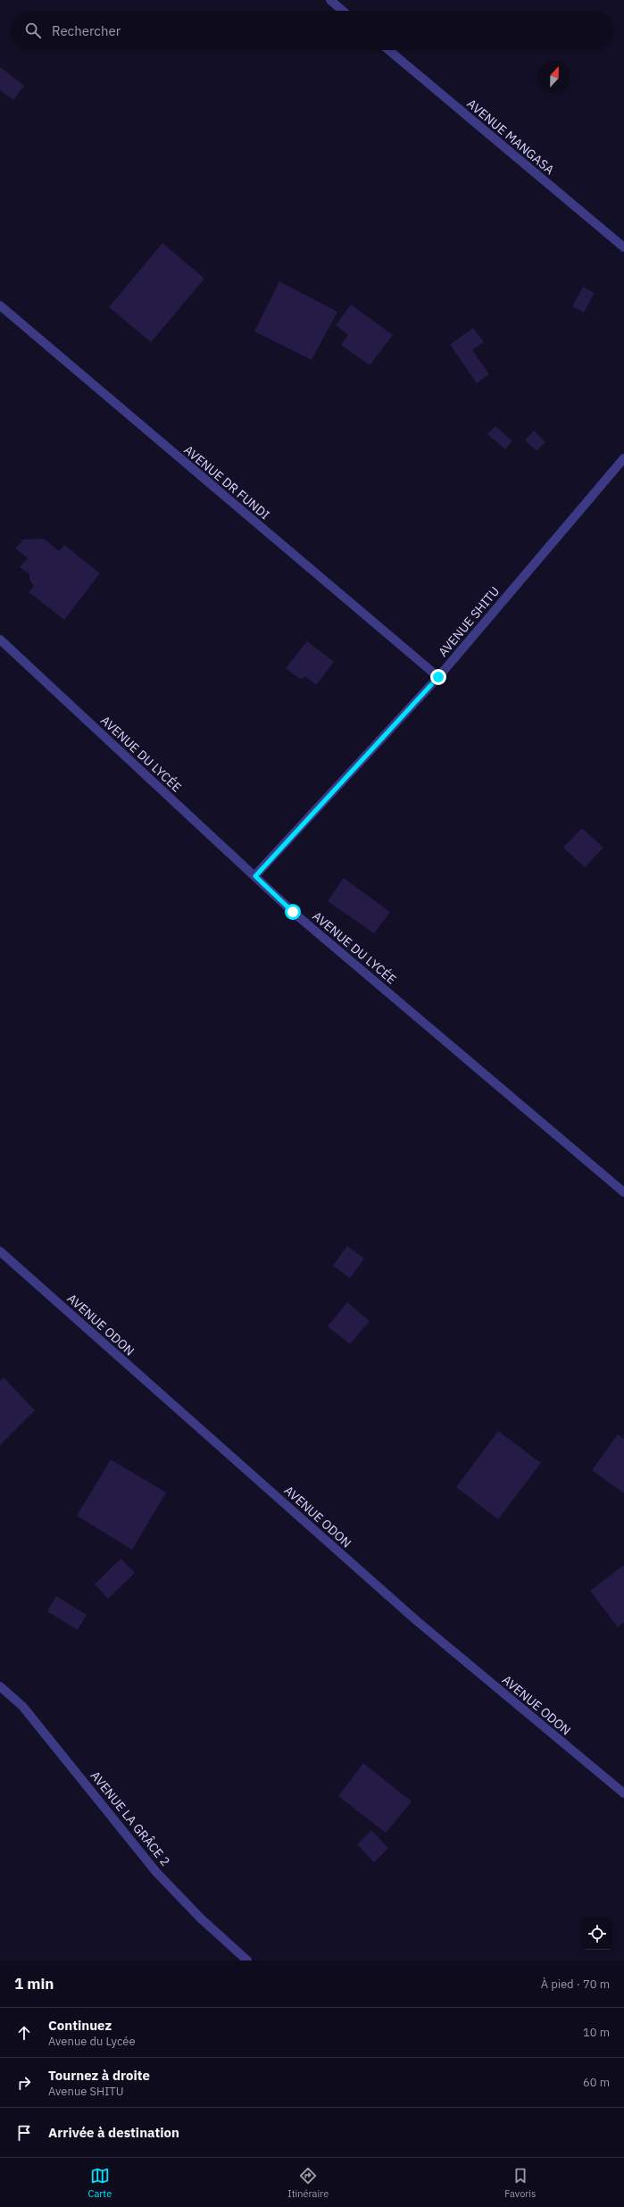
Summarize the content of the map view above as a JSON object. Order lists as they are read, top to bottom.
{
  "streets": {
    "street": [
      "AVENUE MANGASA",
      "AVENUE DR FUNDI",
      "AVENUE SHITU",
      "AVENUE DU LYCÉE",
      "AVENUE ODON",
      "AVENUE LA GRÂCE 2"
    ]
  },
  "crossings": [
    ["AVENUE DR FUNDI", "AVENUE SHITU"],
    ["AVENUE SHITU", "AVENUE DU LYCÉE"]
  ],
  "north": "top",
  "page": {
    "search": "Rechercher",
    "heading": ["1 min", "À pied · 70 m"],
    "list": [
      ["Continuez", "Avenue du Lycée", "10 m"],
      ["Tournez à droite", "Avenue SHITU", "60 m"],
      "Arrivée à destination"
    ],
    "nav": ["Carte", "Itinéraire", "Favoris"]
  }
}
